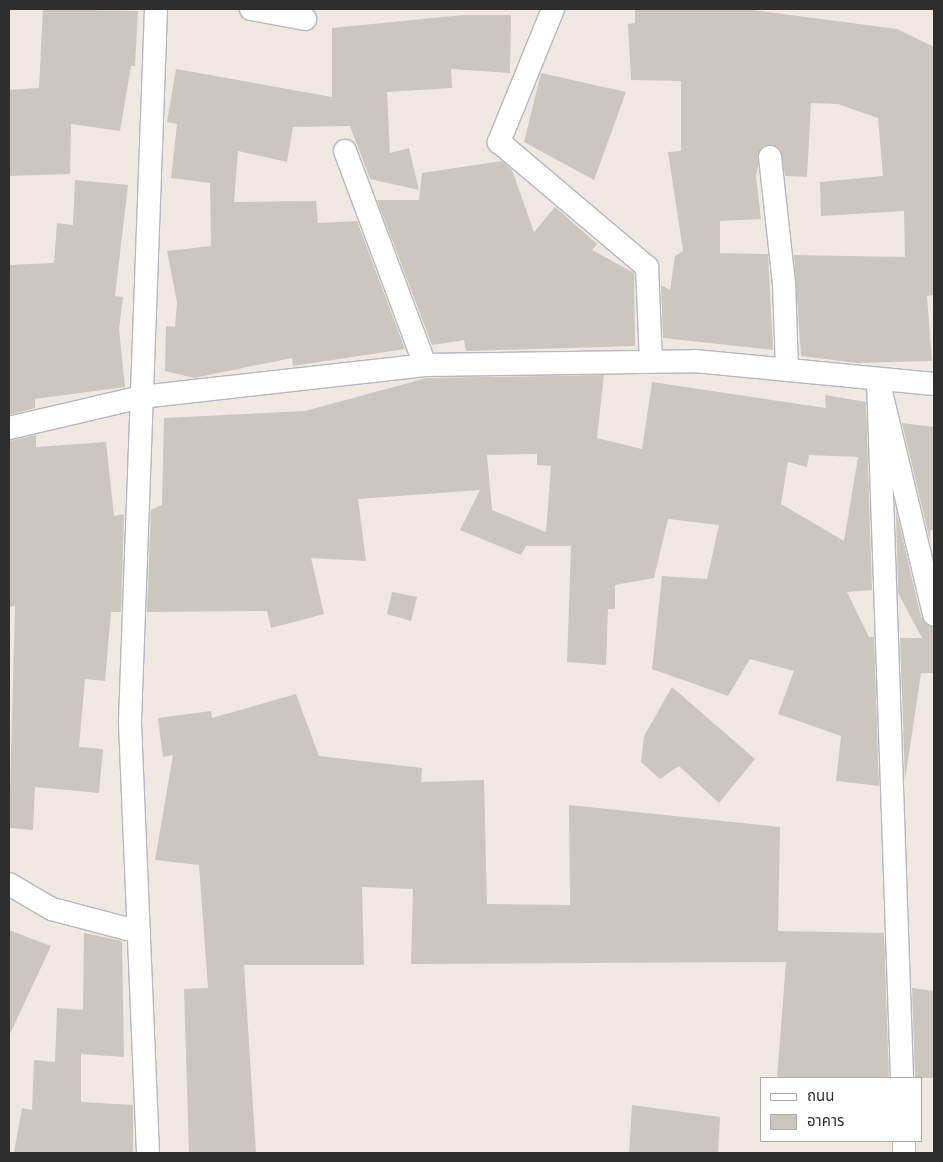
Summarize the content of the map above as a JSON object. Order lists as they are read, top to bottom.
{
  "legend": ["ถนน", "อาคาร"]
}
